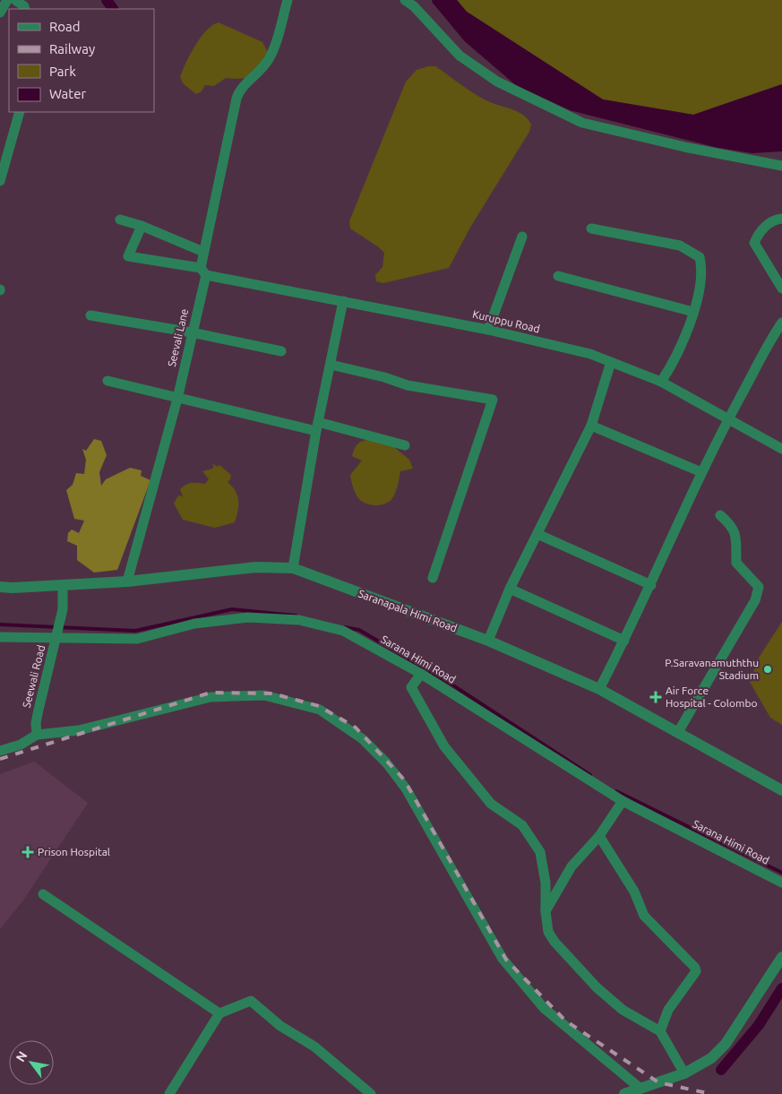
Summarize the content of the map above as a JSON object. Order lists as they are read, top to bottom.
{
  "streets": {
    "street": [
      "Kuruppu Road",
      "Seevali Lane",
      "Saranapala Himi Road",
      "Sarana Himi Road",
      "Seewali Road"
    ]
  },
  "crossings": [
    ["Kuruppu Road", "Seevali Lane"],
    ["Seevali Lane", "Saranapala Himi Road"],
    ["Saranapala Himi Road", "Seewali Road"],
    ["Sarana Himi Road", "Seewali Road"]
  ],
  "places": {
    "other": ["P.Saravanamuththu Stadium"],
    "health": ["Air Force Hospital - Colombo", "Prison Hospital"]
  },
  "legend": [
    "Road",
    "Railway",
    "Park",
    "Water"
  ],
  "north": "top left"
}
